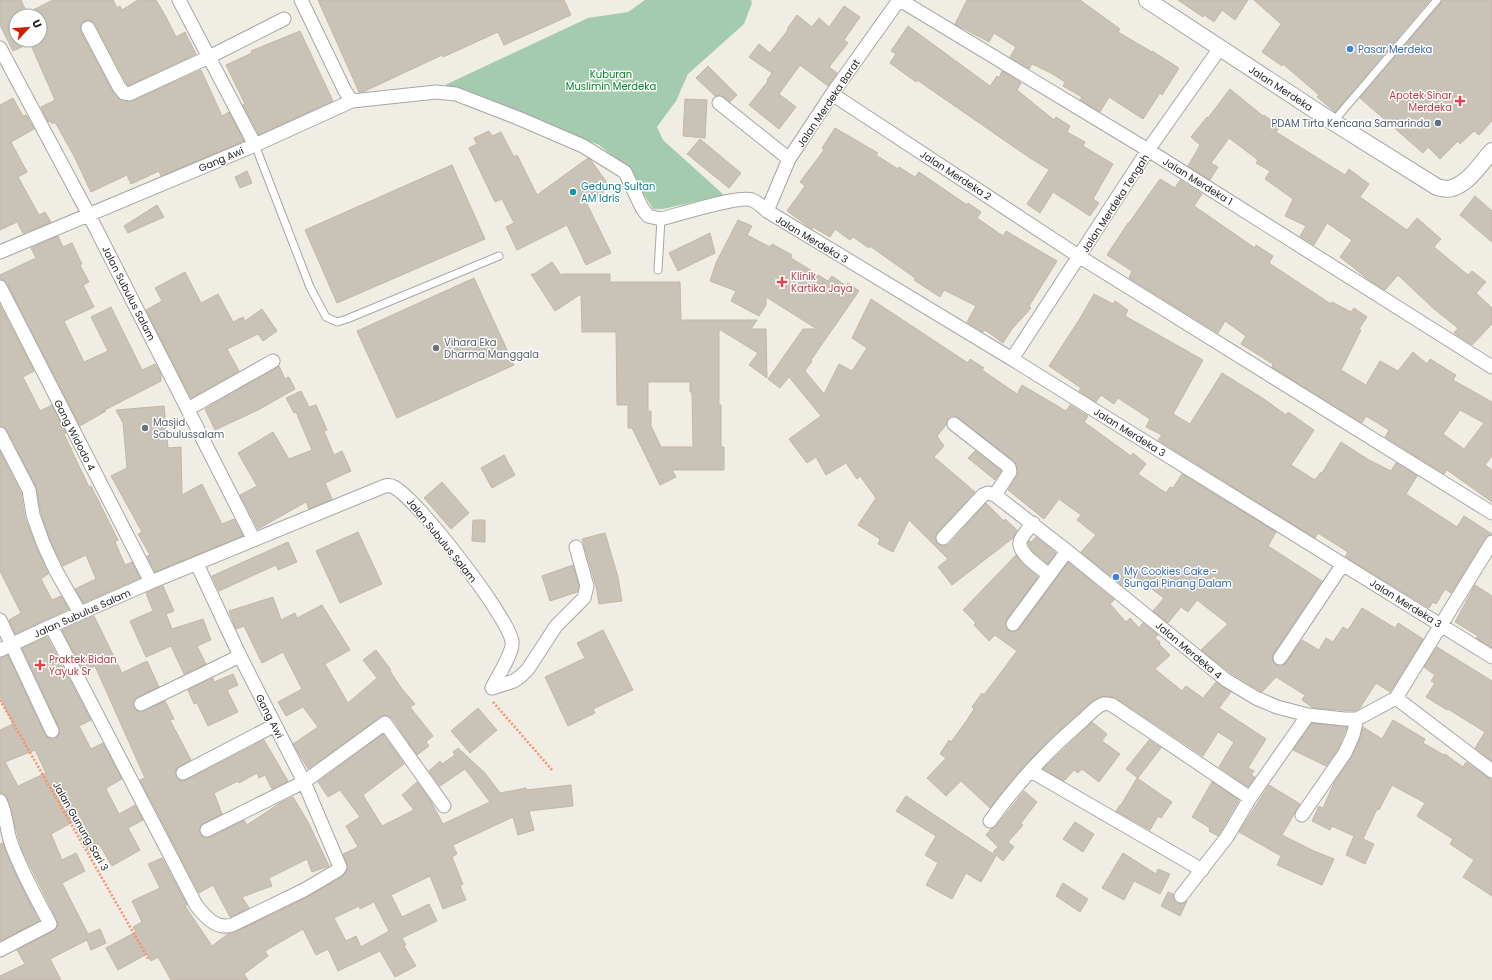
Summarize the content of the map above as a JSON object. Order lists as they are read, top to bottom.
{
  "streets": {
    "street": [
      "Jalan Merdeka",
      "Jalan Merdeka Barat",
      "Gang Awi",
      "Jalan Merdeka 2",
      "Jalan Merdeka 1",
      "Jalan Merdeka Tengah",
      "Jalan Merdeka 3",
      "Jalan Subulus Salam",
      "Gang Widodo 4",
      "Jalan Merdeka 4"
    ],
    "path": ["Jalan Gunung Sari 3"]
  },
  "crossings": [
    ["Jalan Merdeka", "Jalan Merdeka Tengah"],
    ["Jalan Merdeka Barat", "Jalan Merdeka 2"],
    ["Jalan Merdeka Barat", "Jalan Merdeka 1"],
    ["Jalan Merdeka Barat", "Jalan Merdeka 3"],
    ["Gang Awi", "Jalan Merdeka 3"],
    ["Gang Awi", "Jalan Subulus Salam"],
    ["Jalan Merdeka 2", "Jalan Merdeka Tengah"],
    ["Jalan Merdeka 1", "Jalan Merdeka Tengah"],
    ["Jalan Merdeka Tengah", "Jalan Merdeka 3"],
    ["Jalan Subulus Salam", "Gang Widodo 4"]
  ],
  "parks": ["Kuburan Muslimin Merdeka"],
  "places": {
    "other": [
      "Pasar Merdeka",
      "PDAM Tirta Kencana Samarinda",
      "Gedung Sultan AM Idris",
      "Vihara Eka Dharma Manggala",
      "Masjid Sabulussalam",
      "My Cookies Cake - Sungai Pinang Dalam"
    ],
    "health": ["Apotek Sinar Merdeka", "Klinik Kartika Jaya", "Praktek Bidan Yayuk Sr"]
  },
  "north": "top right"
}
